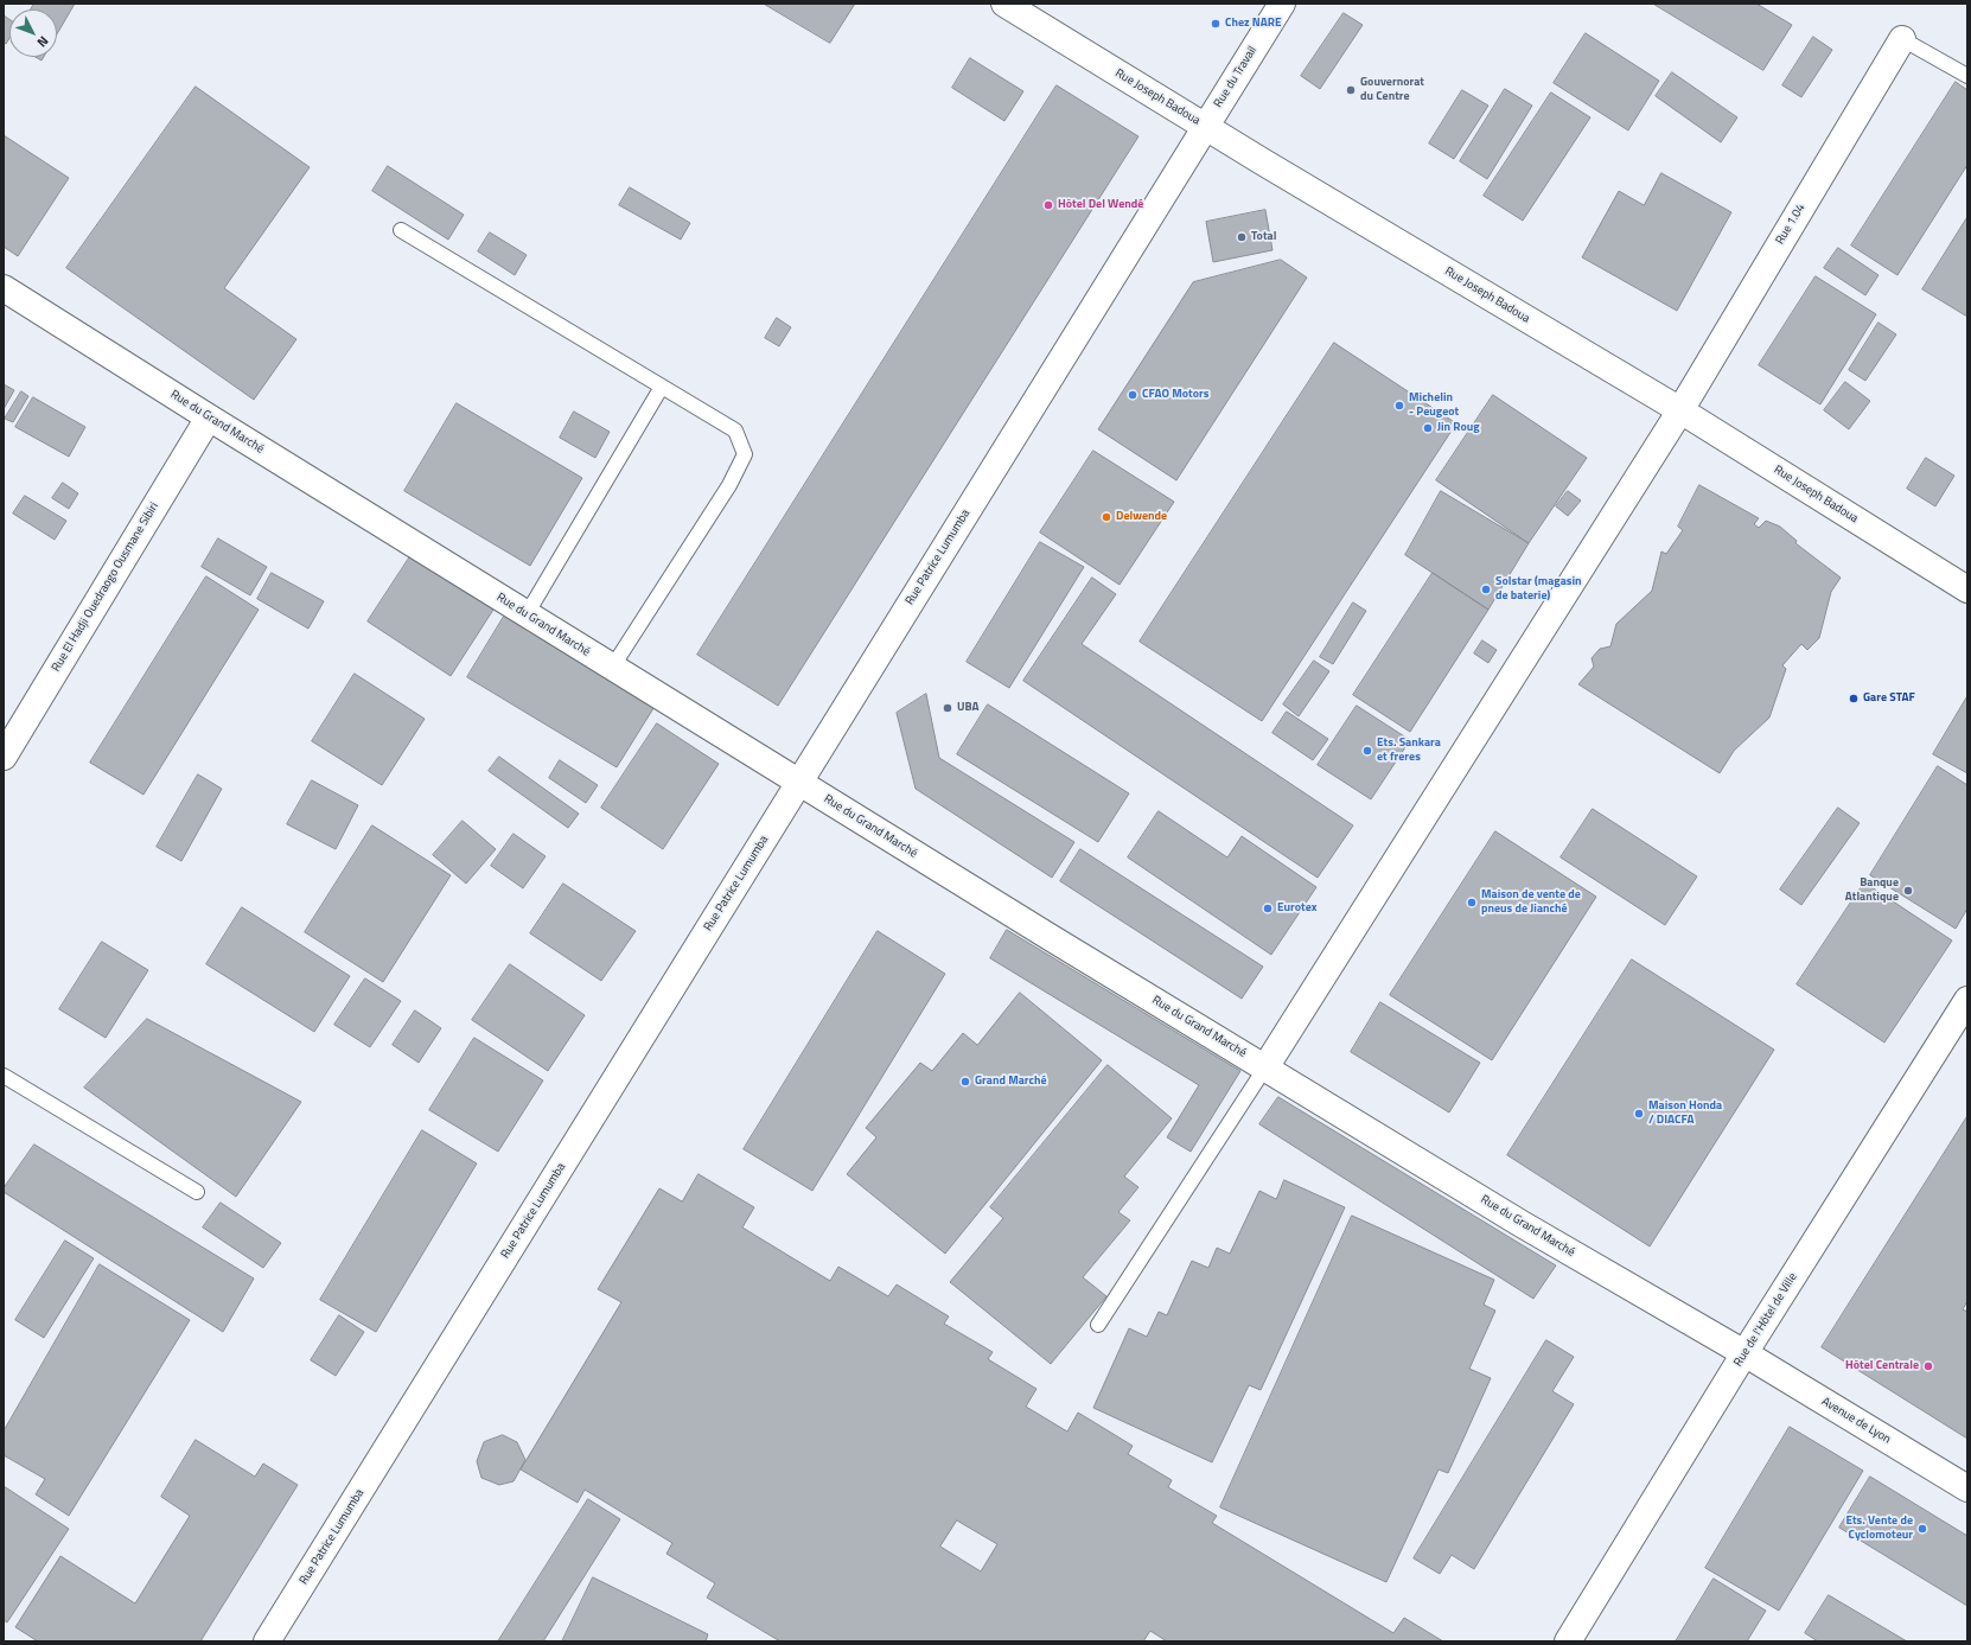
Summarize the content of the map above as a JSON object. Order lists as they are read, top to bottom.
{
  "streets": {
    "street": [
      "Rue du Travail",
      "Rue Joseph Badoua",
      "Rue 1.04",
      "Rue du Grand Marché",
      "Rue Patrice Lumumba",
      "Rue El Hadji Ouedraogo Ousmane Sibiri",
      "Rue de l'Hôtel de Ville",
      "Avenue de Lyon"
    ]
  },
  "crossings": [
    ["Rue du Travail", "Rue Joseph Badoua"],
    ["Rue du Travail", "Rue Patrice Lumumba"],
    ["Rue Joseph Badoua", "Rue 1.04"],
    ["Rue Joseph Badoua", "Rue Patrice Lumumba"],
    ["Rue 1.04", "Rue du Grand Marché"],
    ["Rue du Grand Marché", "Rue Patrice Lumumba"],
    ["Rue du Grand Marché", "Rue El Hadji Ouedraogo Ousmane Sibiri"],
    ["Rue du Grand Marché", "Rue de l'Hôtel de Ville"],
    ["Rue du Grand Marché", "Avenue de Lyon"],
    ["Rue de l'Hôtel de Ville", "Avenue de Lyon"]
  ],
  "places": [
    "Chez NARE",
    "Gouvernorat du Centre",
    "Hôtel Del Wendé",
    "Total",
    "CFAO Motors",
    "Michelin - Peugeot",
    "Jin Roug",
    "Delwende",
    "Solstar (magasin de baterie)",
    "Gare STAF",
    "UBA",
    "Ets. Sankara et freres",
    "Banque Atlantique",
    "Maison de vente de pneus de Jianché",
    "Eurotex",
    "Grand Marché",
    "Maison Honda / DIACFA",
    "Hôtel Centrale",
    "Ets. Vente de Cyclomoteur"
  ],
  "north": "bottom right"
}
